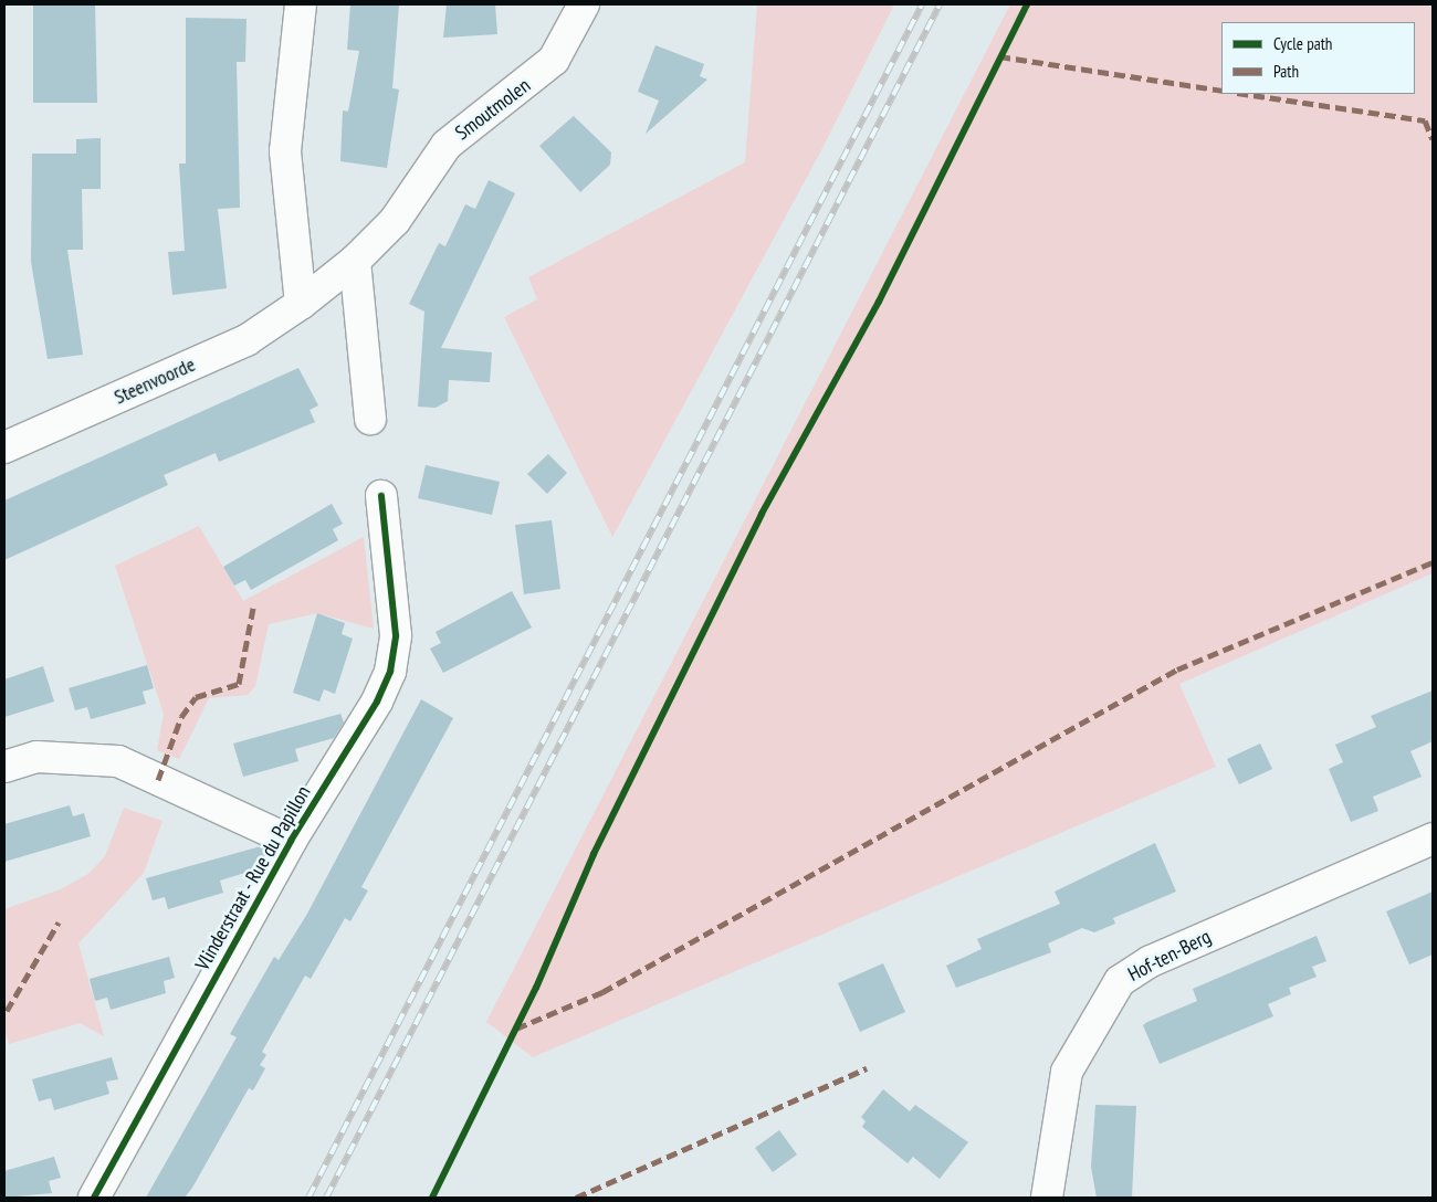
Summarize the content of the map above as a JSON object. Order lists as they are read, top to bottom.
{
  "streets": {
    "street": [
      "Smoutmolen",
      "Steenvoorde",
      "Vlinderstraat - Rue du Papillon",
      "Hof-ten-Berg"
    ]
  },
  "crossings": [
    ["Smoutmolen", "Steenvoorde"]
  ],
  "legend": ["Cycle path", "Path"]
}
